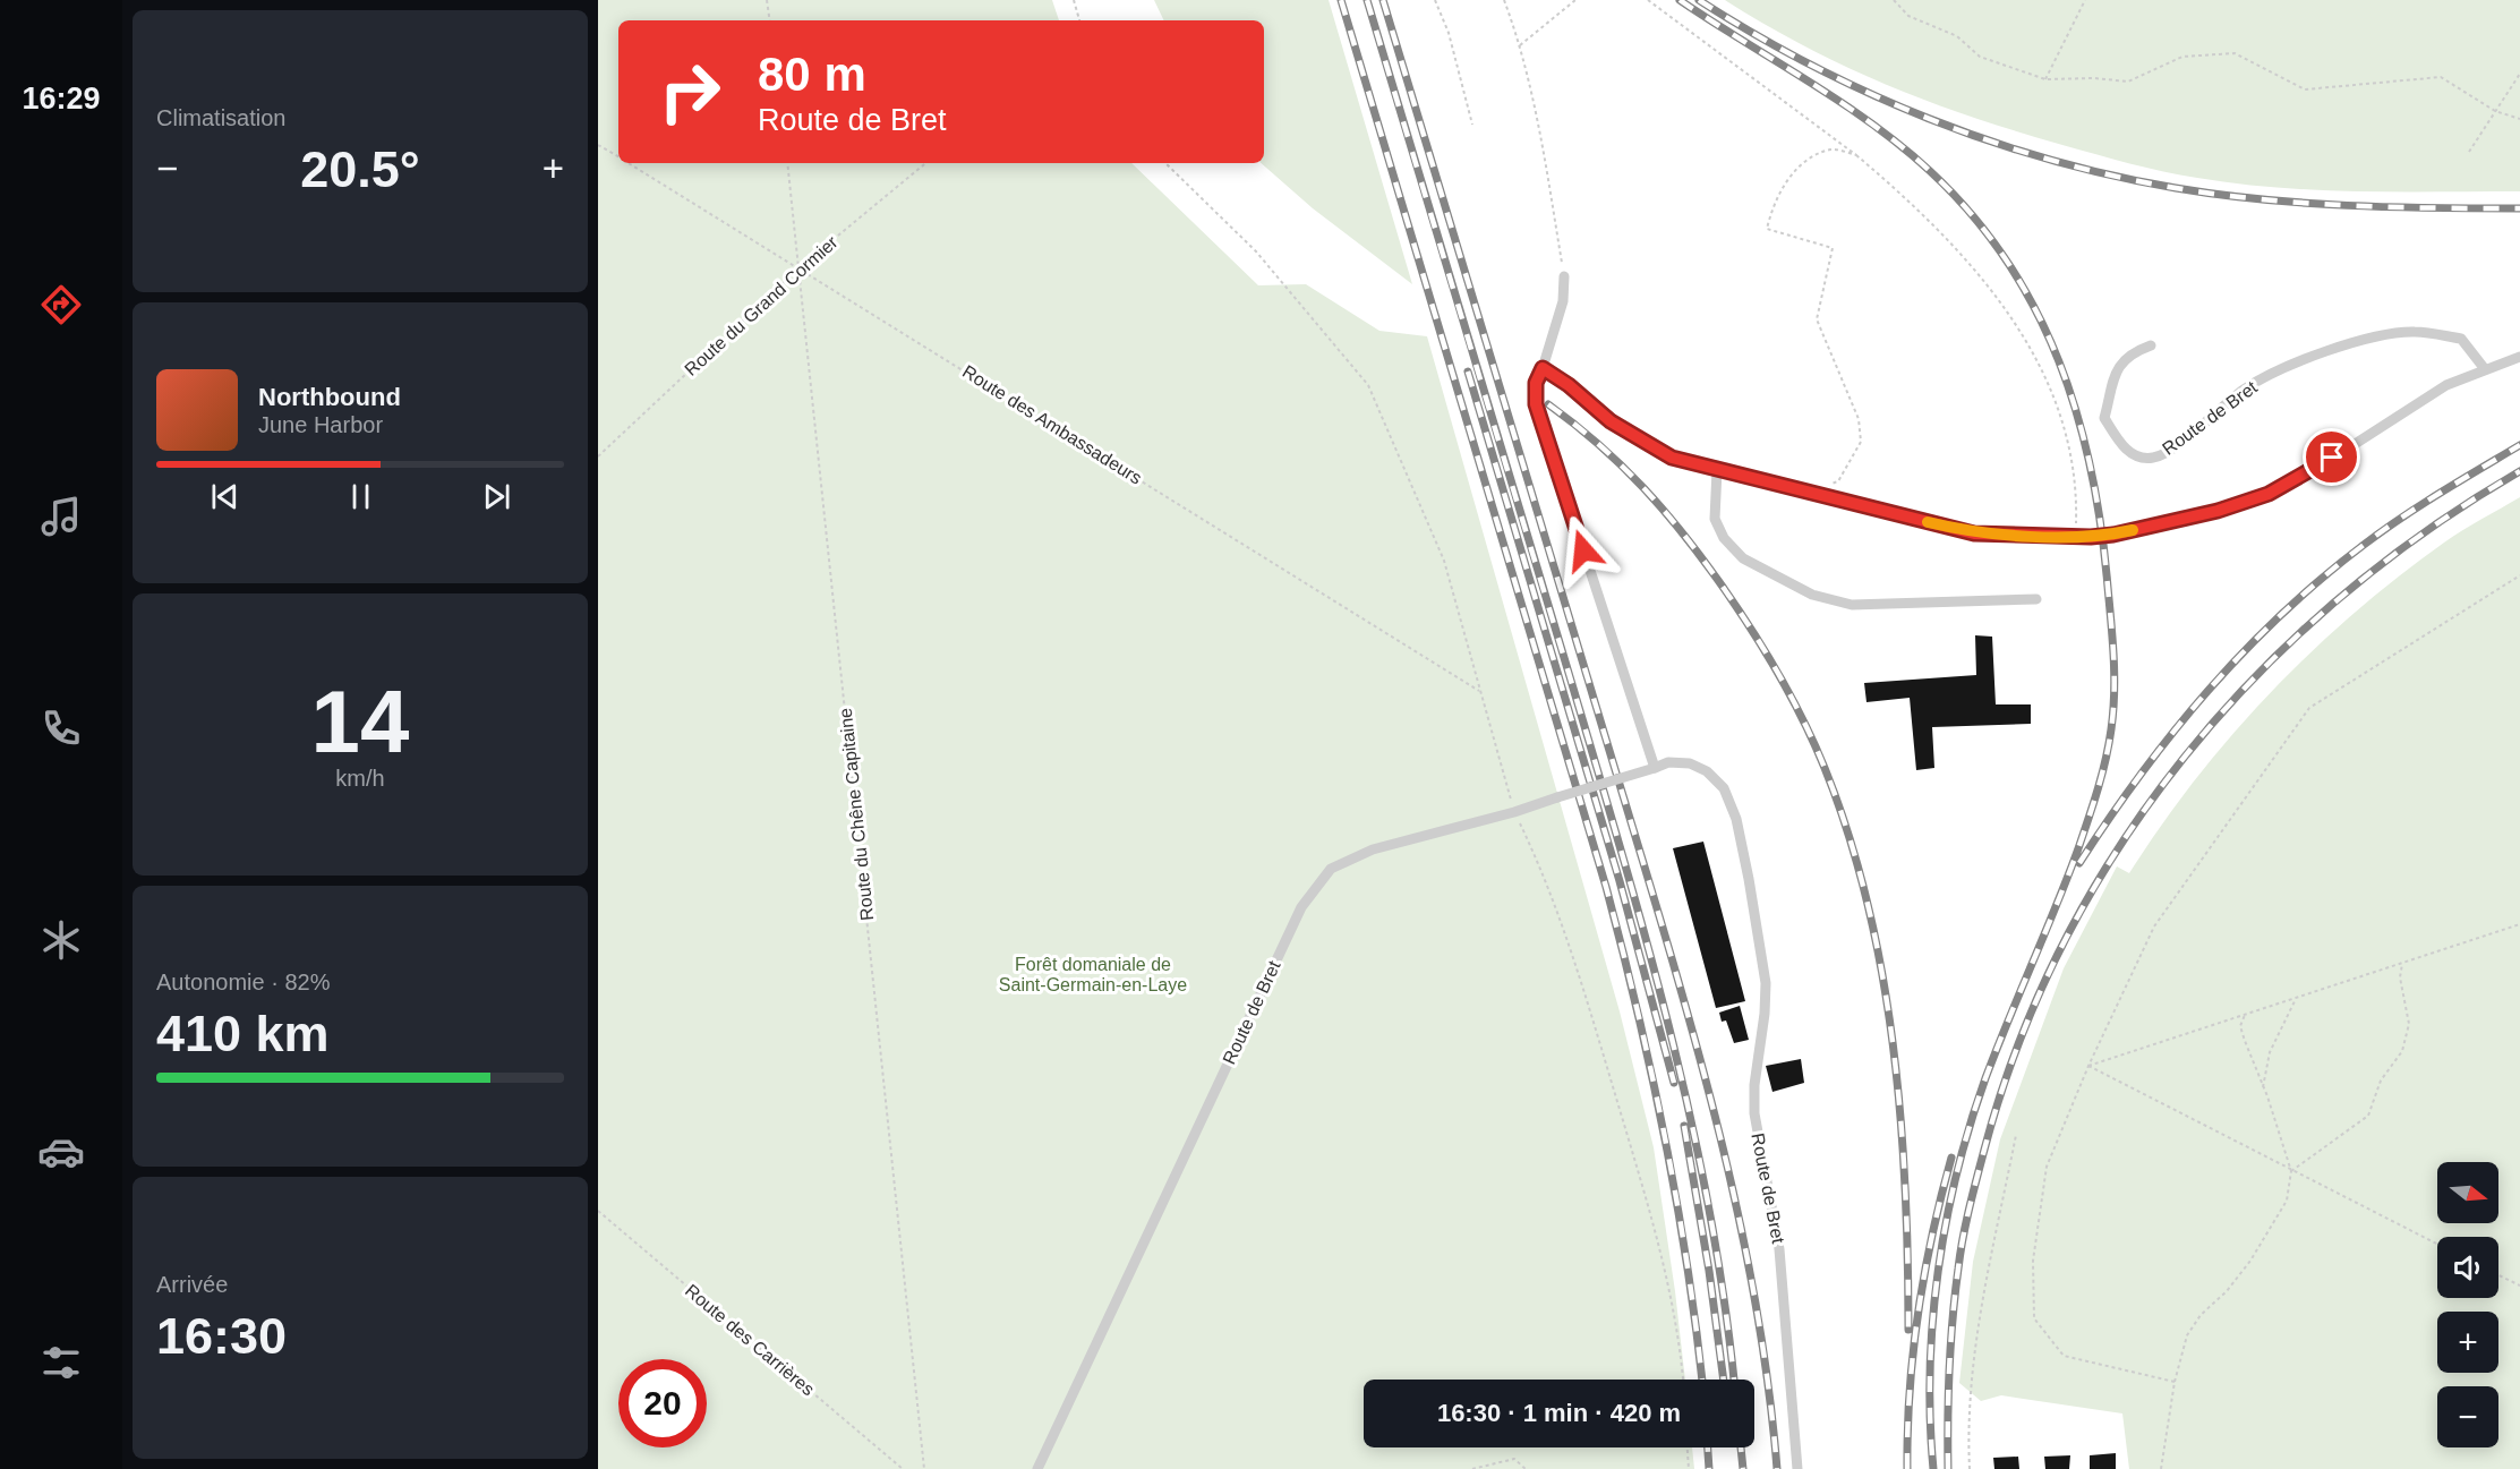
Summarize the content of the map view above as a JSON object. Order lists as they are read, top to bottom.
{
  "streets": {
    "lane": ["Route de Bret"],
    "path": [
      "Route du Grand Cormier",
      "Route des Ambassadeurs",
      "Route du Chêne Capitaine",
      "Route des Carrières"
    ]
  },
  "crossings": [
    ["Route du Grand Cormier", "Route des Ambassadeurs"],
    ["Route du Grand Cormier", "Route du Chêne Capitaine"],
    ["Route des Ambassadeurs", "Route du Chêne Capitaine"]
  ],
  "parks": ["Forêt domaniale de Saint-Germain-en-Laye"],
  "north": "right",
  "page": {
    "tabs": "16:29",
    "tile": [
      "Climatisation",
      ["14", "km/h"],
      ["Autonomie · 82%", "410 km"],
      ["Arrivée", "16:30"]
    ],
    "turn": ["80 m", "Route de Bret"],
    "heat": ["−", "20.5°", "+"],
    "song": ["Northbound", "June Harbor"],
    "map_buttons": ["+", "−"],
    "limit": "20",
    "trip": "16:30 · 1 min · 420 m"
  }
}
